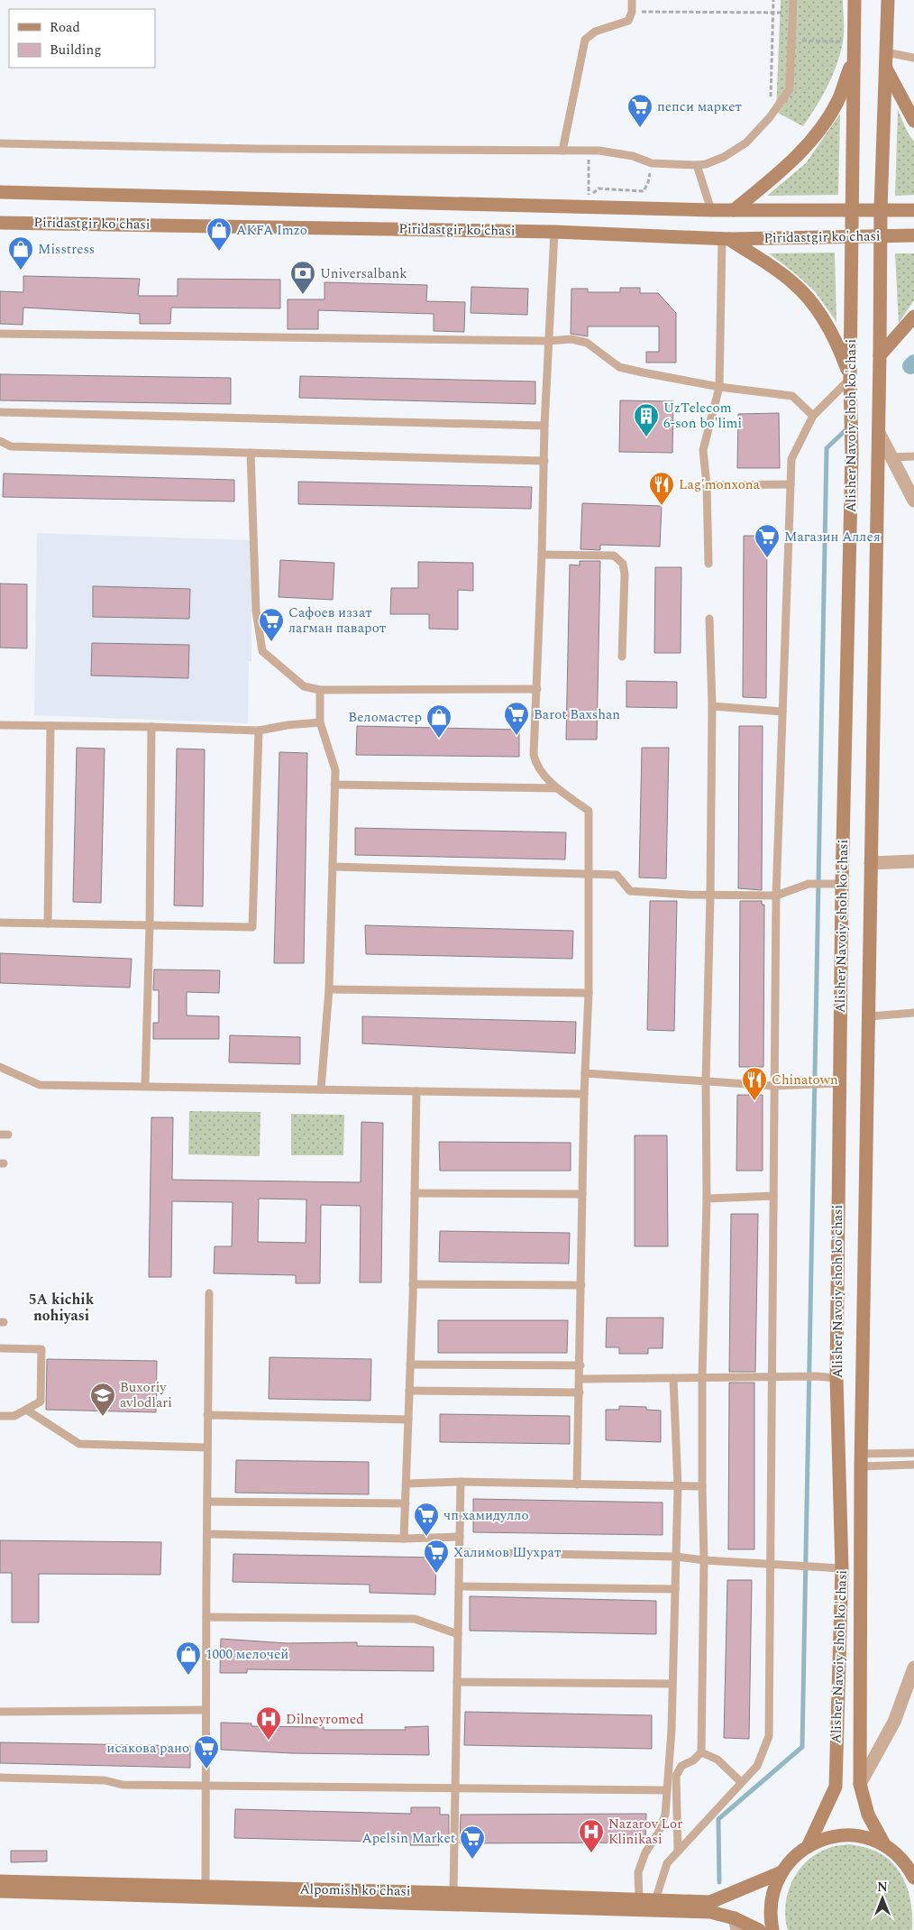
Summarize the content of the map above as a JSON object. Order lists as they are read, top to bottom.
{
  "streets": {
    "main road": ["Piridastgir ko'chasi", "Alisher Navoiy shoh ko'chasi", "Alpomish ko'chasi"]
  },
  "crossings": [
    ["Piridastgir ko'chasi", "Alisher Navoiy shoh ko'chasi"]
  ],
  "districts": ["5A kichik nohiyasi"],
  "places": {
    "supermarket": [
      "пепси маркет",
      "Магазин Аллея",
      "Сафоев иззат лагман паварот",
      "Barot Baxshan",
      "чп хамидулло",
      "Халимов Шухрат",
      "исакова рано",
      "Apelsin Market"
    ],
    "shop": [
      "AKFA Imzo",
      "Misstress",
      "Веломастер",
      "1000 мелочей"
    ],
    "bank": ["Universalbank"],
    "building": ["UzTelecom 6-son bo'limi"],
    "restaurant": ["Lag'monxona", "Chinatown"],
    "school or university": ["Buxoriy avlodlari"],
    "hospital": ["Dilneyromed", "Nazarov Lor Klinikasi"]
  },
  "legend": ["Road", "Building"],
  "north": "top"
}
